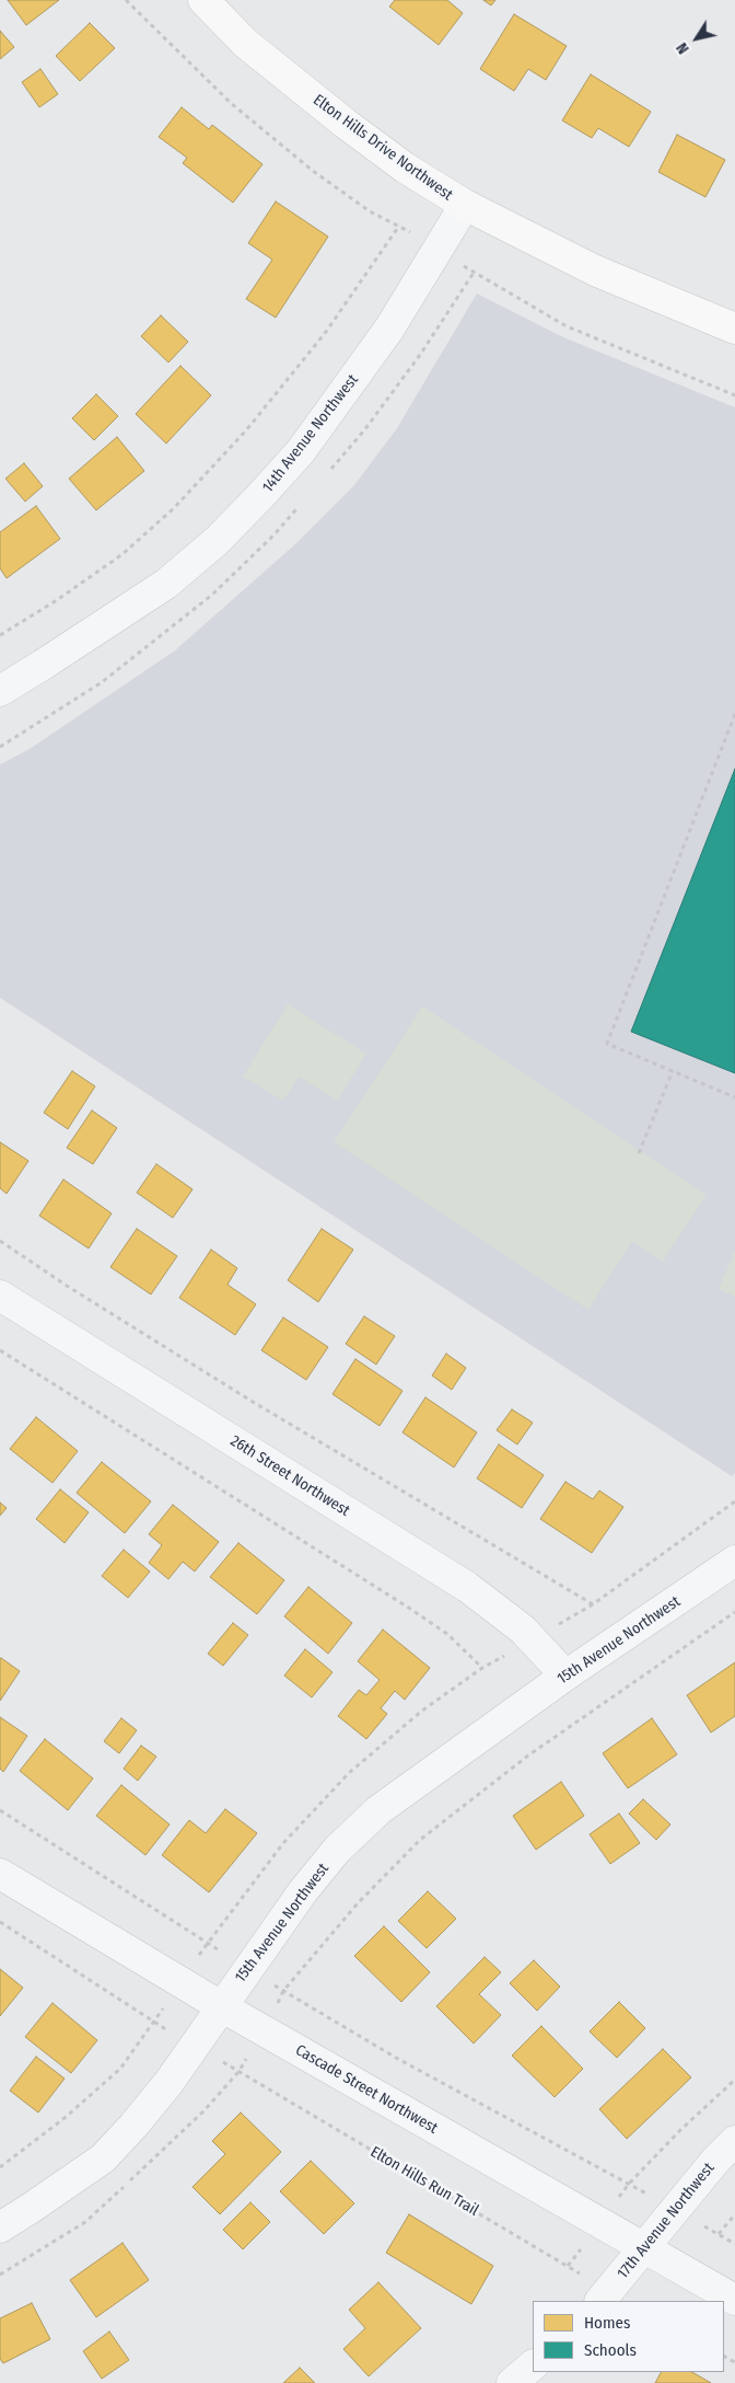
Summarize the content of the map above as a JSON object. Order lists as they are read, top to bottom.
{
  "streets": {
    "main road": ["Elton Hills Drive Northwest"],
    "street": [
      "14th Avenue Northwest",
      "26th Street Northwest",
      "15th Avenue Northwest",
      "Cascade Street Northwest",
      "17th Avenue Northwest"
    ],
    "path": ["Elton Hills Run Trail"]
  },
  "crossings": [
    ["Elton Hills Drive Northwest", "14th Avenue Northwest"],
    ["26th Street Northwest", "15th Avenue Northwest"],
    ["15th Avenue Northwest", "Cascade Street Northwest"],
    ["Cascade Street Northwest", "17th Avenue Northwest"],
    ["Elton Hills Run Trail", "17th Avenue Northwest"]
  ],
  "legend": ["Homes", "Schools"],
  "north": "bottom left"
}
